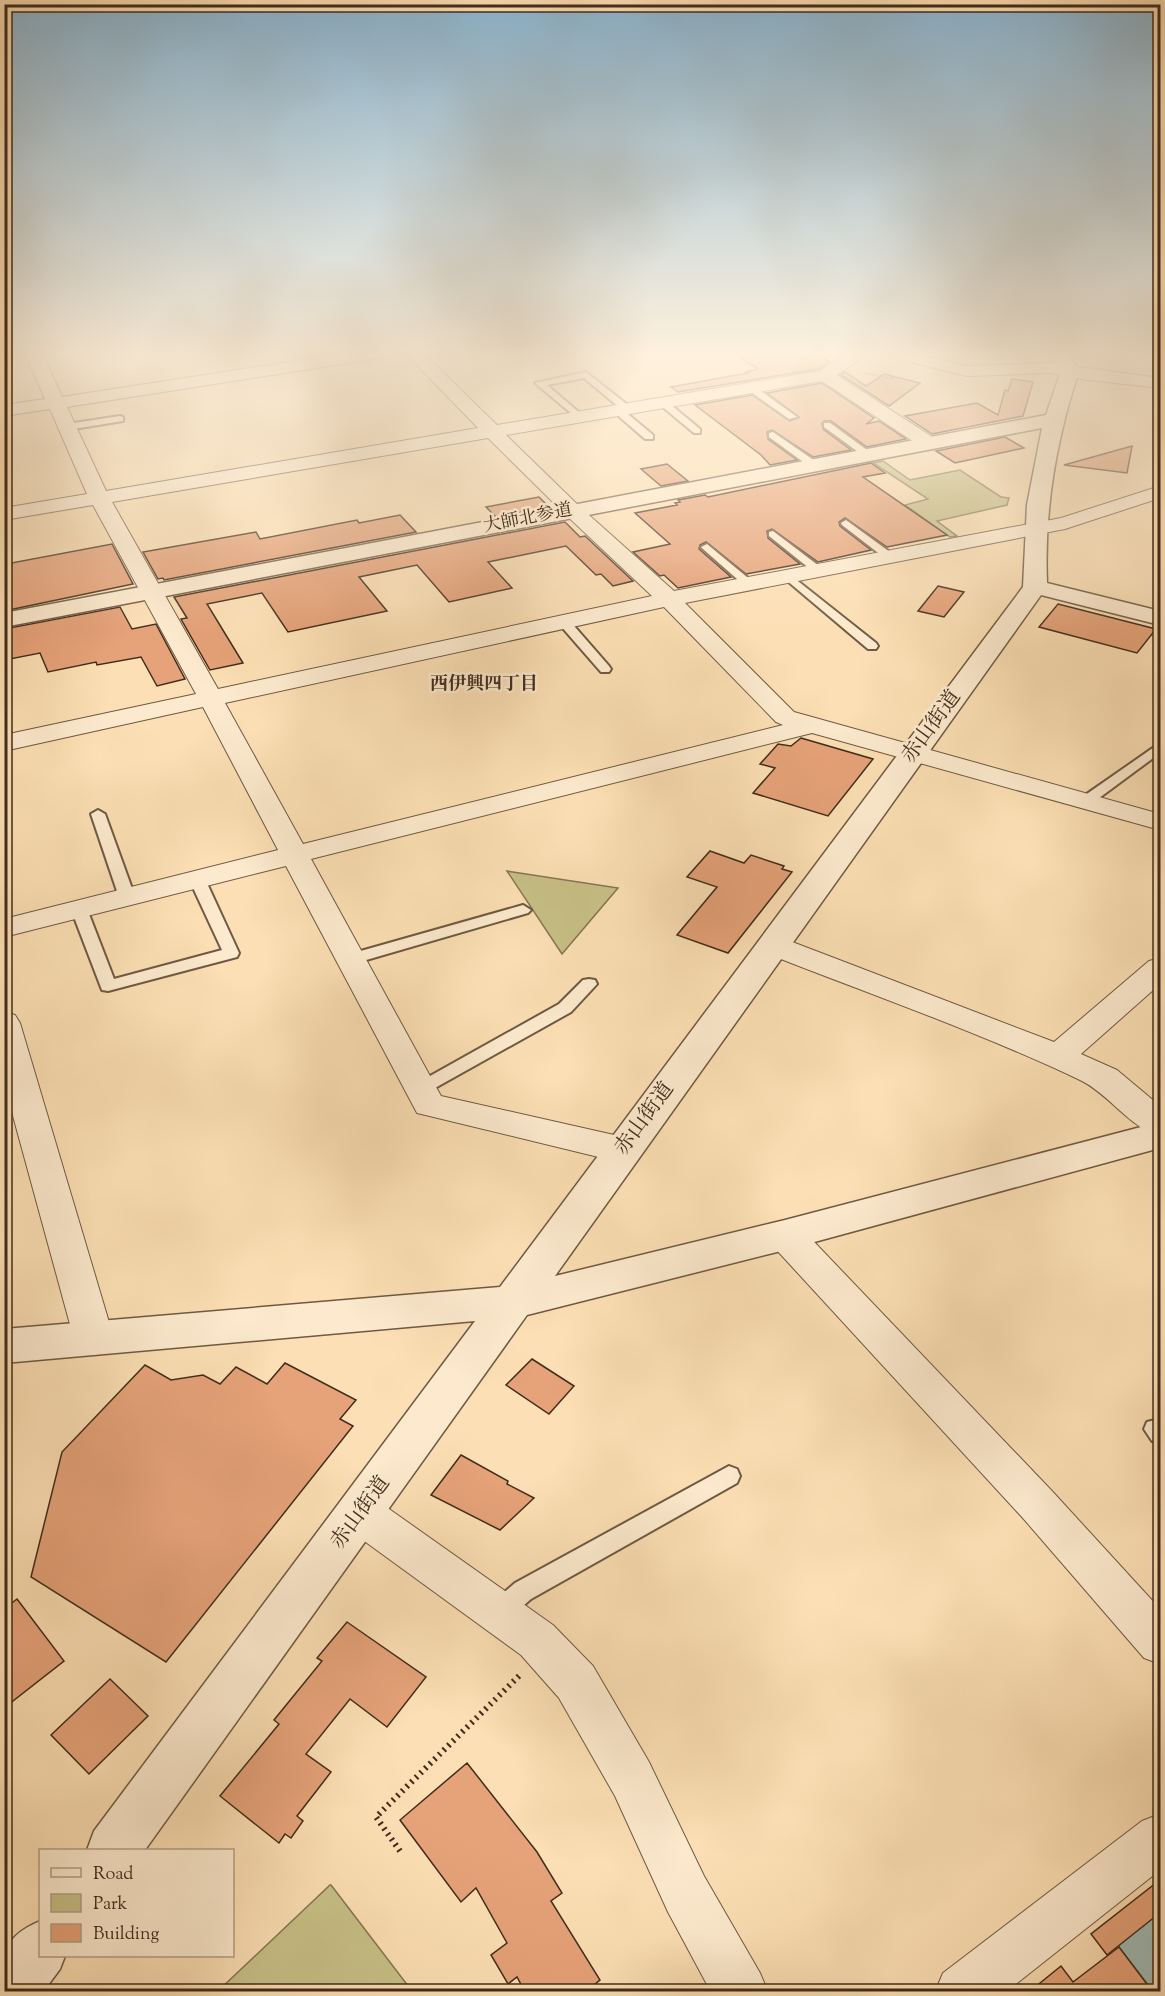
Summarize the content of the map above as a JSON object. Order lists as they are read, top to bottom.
{
  "streets": {
    "street": ["大師北参道", "赤山街道"]
  },
  "districts": ["西伊興四丁目"],
  "legend": ["Road", "Park", "Building"]
}
